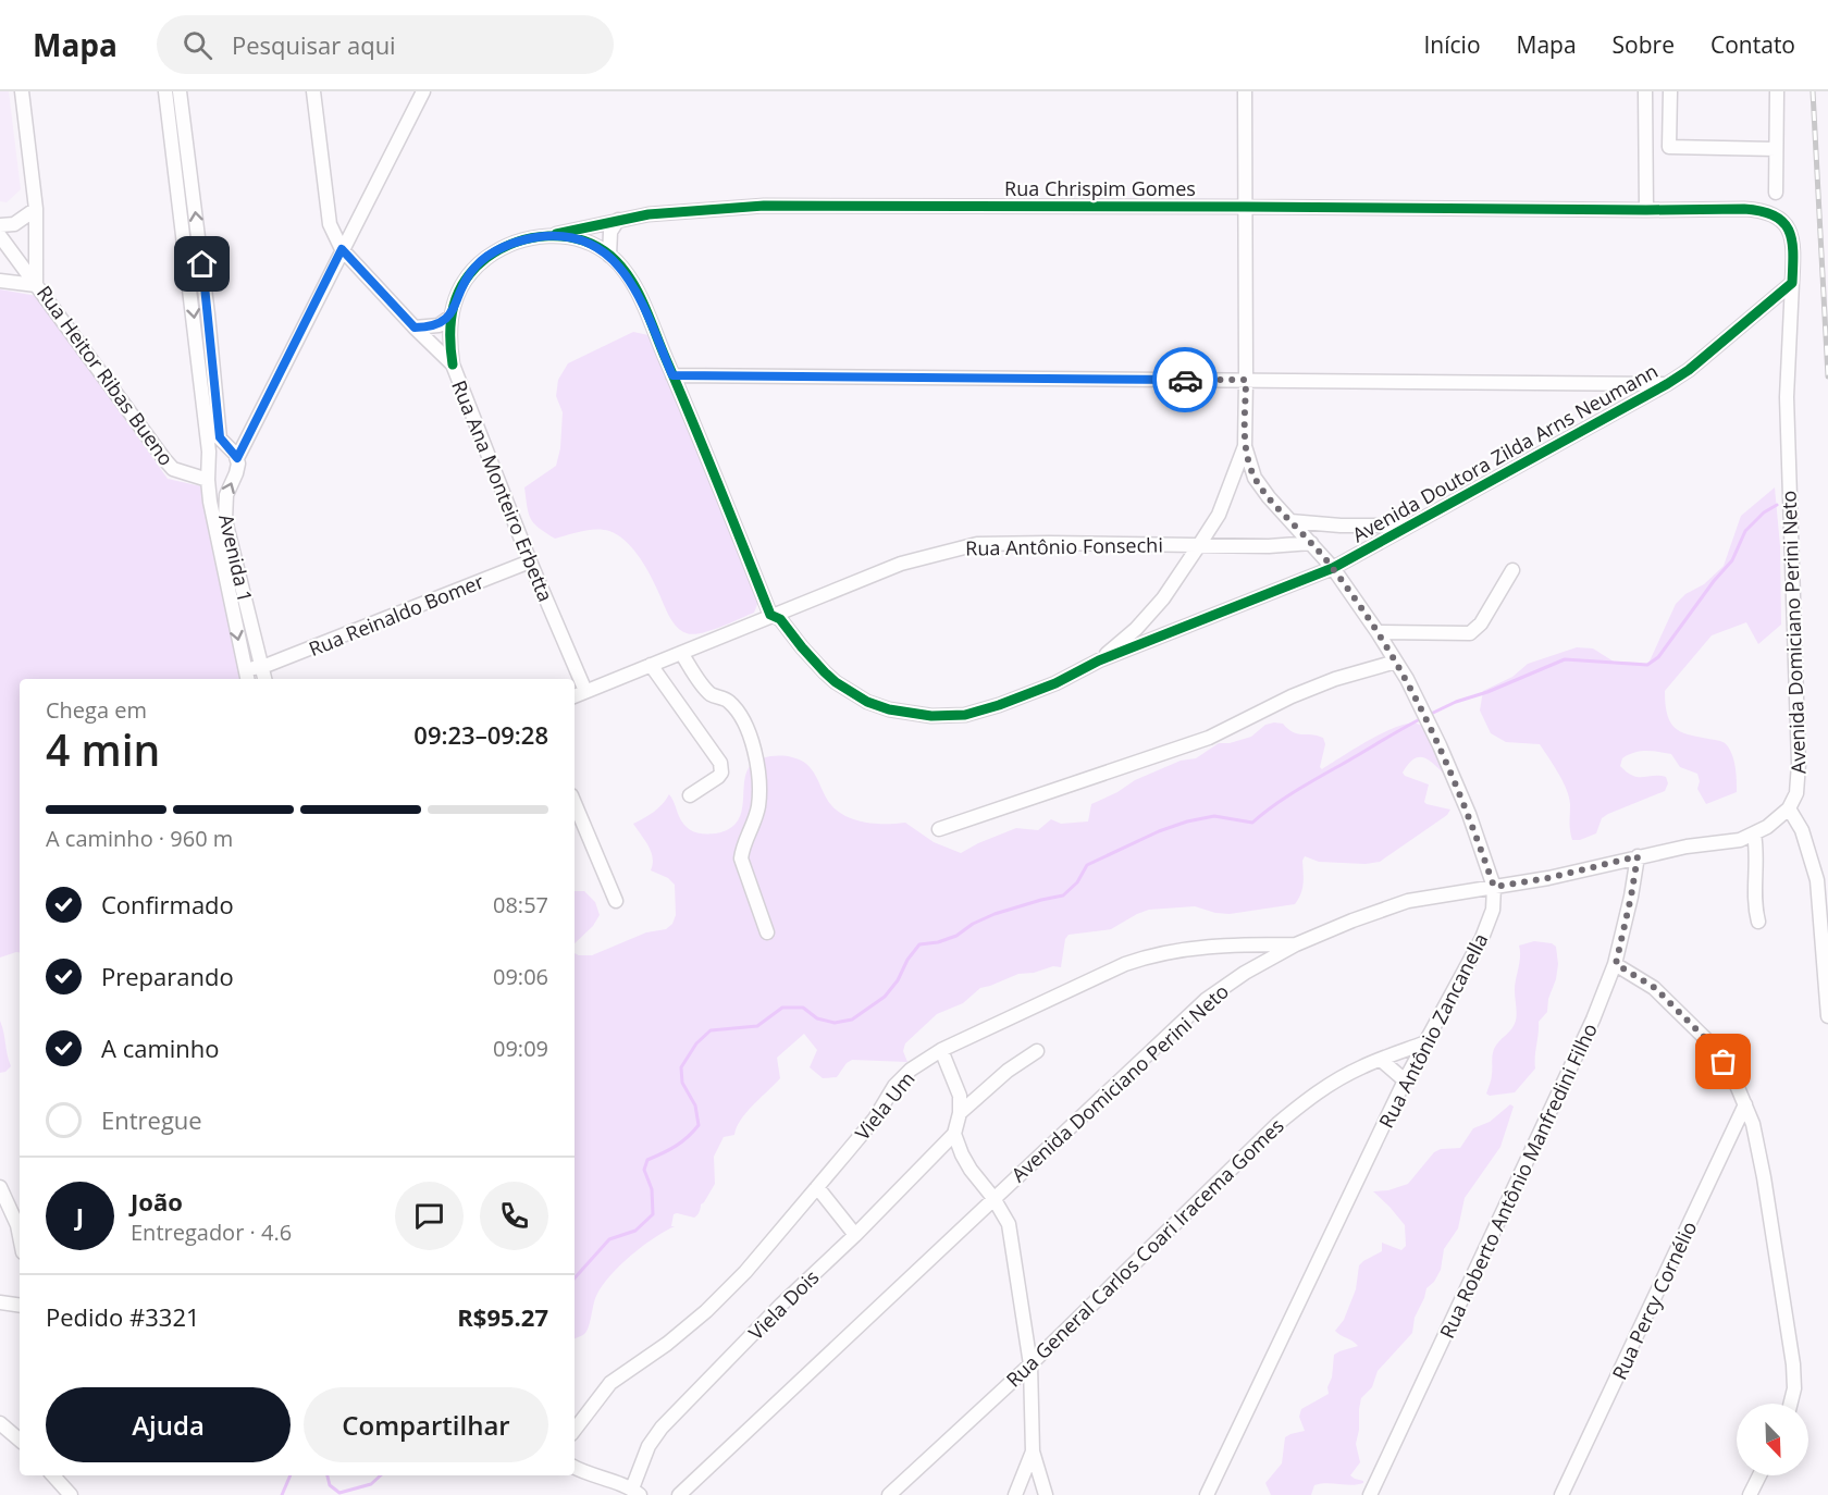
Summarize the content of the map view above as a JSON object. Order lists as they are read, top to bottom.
{
  "streets": {
    "street": [
      "Rua Chrispim Gomes",
      "Rua Heitor Ribas Bueno",
      "Avenida Doutora Zilda Arns Neumann",
      "Rua Ana Monteiro Erbetta",
      "Rua Antônio Fonsechi",
      "Avenida 1",
      "Rua Reinaldo Bomer",
      "Avenida Domiciano Perini Neto",
      "Rua Antônio Zancanella",
      "Viela Um",
      "Rua Roberto Antônio Manfredini Filho",
      "Rua General Carlos Coari Iracema Gomes",
      "Rua Percy Cornélio",
      "Viela Dois"
    ]
  },
  "crossings": [
    ["Rua Chrispim Gomes", "Rua Ana Monteiro Erbetta"],
    ["Rua Heitor Ribas Bueno", "Avenida 1"],
    ["Avenida Doutora Zilda Arns Neumann", "Rua Antônio Fonsechi"],
    ["Avenida Doutora Zilda Arns Neumann", "Avenida Domiciano Perini Neto"],
    ["Avenida Doutora Zilda Arns Neumann", "Rua Antônio Zancanella"],
    ["Rua Ana Monteiro Erbetta", "Rua Antônio Fonsechi"],
    ["Rua Ana Monteiro Erbetta", "Avenida 1"],
    ["Rua Ana Monteiro Erbetta", "Rua Reinaldo Bomer"],
    ["Rua Antônio Fonsechi", "Rua Antônio Zancanella"],
    ["Avenida 1", "Rua Reinaldo Bomer"],
    ["Avenida Domiciano Perini Neto", "Rua Antônio Zancanella"],
    ["Avenida Domiciano Perini Neto", "Viela Um"],
    ["Avenida Domiciano Perini Neto", "Rua Roberto Antônio Manfredini Filho"],
    ["Rua Antônio Zancanella", "Rua General Carlos Coari Iracema Gomes"]
  ],
  "north": "bottom right",
  "page": {
    "header": "Mapa",
    "search": "Pesquisar aqui",
    "nav": [
      "Início",
      "Mapa",
      "Sobre",
      "Contato"
    ],
    "heading": ["4 min", "Chega em", "09:23–09:28"],
    "panel": [
      "João",
      "Entregador · 4.6",
      "Pedido #3321",
      "R$95.27"
    ],
    "bar": "A caminho · 960 m",
    "list": [
      ["Confirmado", "08:57"],
      ["Preparando", "09:06"],
      ["A caminho", "09:09"],
      "Entregue"
    ],
    "round": "J",
    "buttons": ["Ajuda", "Compartilhar"]
  }
}
